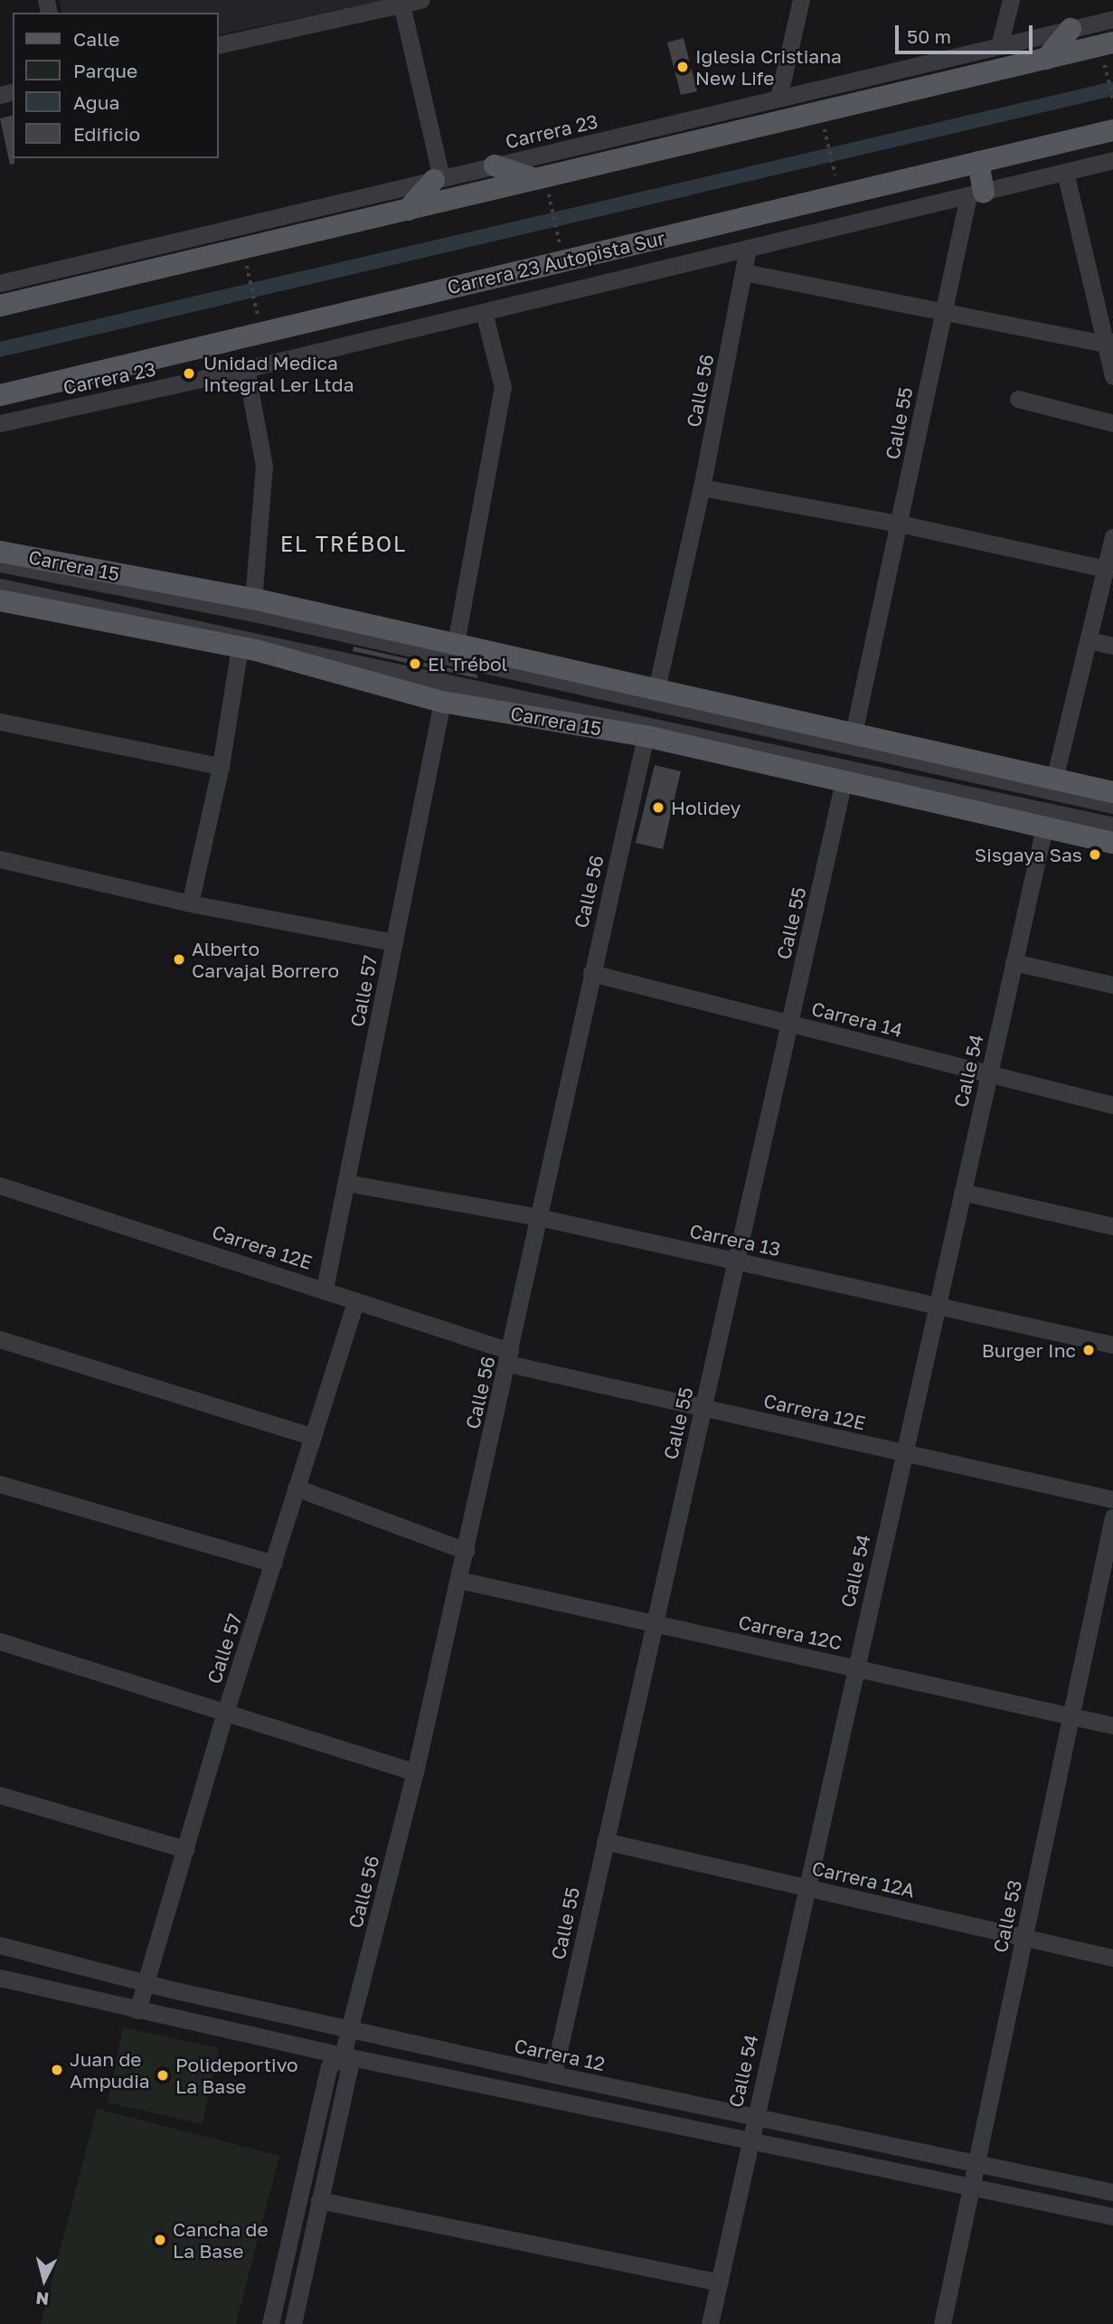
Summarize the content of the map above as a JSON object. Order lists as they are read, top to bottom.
{
  "streets": {
    "main road": ["Carrera 23 Autopista Sur", "Carrera 15"],
    "street": [
      "Carrera 23",
      "Calle 56",
      "Calle 55",
      "Calle 57",
      "Carrera 14",
      "Calle 54",
      "Carrera 13",
      "Carrera 12E",
      "Carrera 12C",
      "Carrera 12A",
      "Calle 53",
      "Carrera 12"
    ]
  },
  "crossings": [
    ["Carrera 23", "Calle 56"],
    ["Carrera 23", "Calle 55"],
    ["Calle 56", "Carrera 15"],
    ["Calle 56", "Carrera 14"],
    ["Calle 56", "Carrera 13"],
    ["Calle 56", "Carrera 12E"],
    ["Calle 56", "Carrera 12C"],
    ["Calle 56", "Carrera 12"],
    ["Calle 55", "Carrera 15"],
    ["Calle 55", "Carrera 14"],
    ["Calle 55", "Carrera 13"],
    ["Calle 55", "Carrera 12E"],
    ["Calle 55", "Carrera 12C"],
    ["Calle 55", "Carrera 12A"],
    ["Calle 55", "Carrera 12"],
    ["Carrera 15", "Calle 57"],
    ["Carrera 15", "Calle 54"],
    ["Calle 57", "Carrera 13"],
    ["Calle 57", "Carrera 12E"],
    ["Calle 57", "Carrera 12"],
    ["Carrera 14", "Calle 54"],
    ["Calle 54", "Carrera 13"],
    ["Calle 54", "Carrera 12E"],
    ["Calle 54", "Carrera 12C"],
    ["Calle 54", "Carrera 12A"],
    ["Calle 54", "Carrera 12"],
    ["Carrera 12C", "Calle 53"],
    ["Carrera 12A", "Calle 53"],
    ["Calle 53", "Carrera 12"]
  ],
  "districts": ["EL TRÉBOL"],
  "places": [
    "Iglesia Cristiana New Life",
    "Unidad Medica Integral Ler Ltda",
    "El Trébol",
    "Holidey",
    "Sisgaya Sas",
    "Alberto Carvajal Borrero",
    "Burger Inc",
    "Juan de Ampudia",
    "Polideportivo La Base",
    "Cancha de La Base"
  ],
  "legend": [
    "Calle",
    "Parque",
    "Agua",
    "Edificio"
  ],
  "scale_bar": "50 m",
  "north": "bottom"
}
